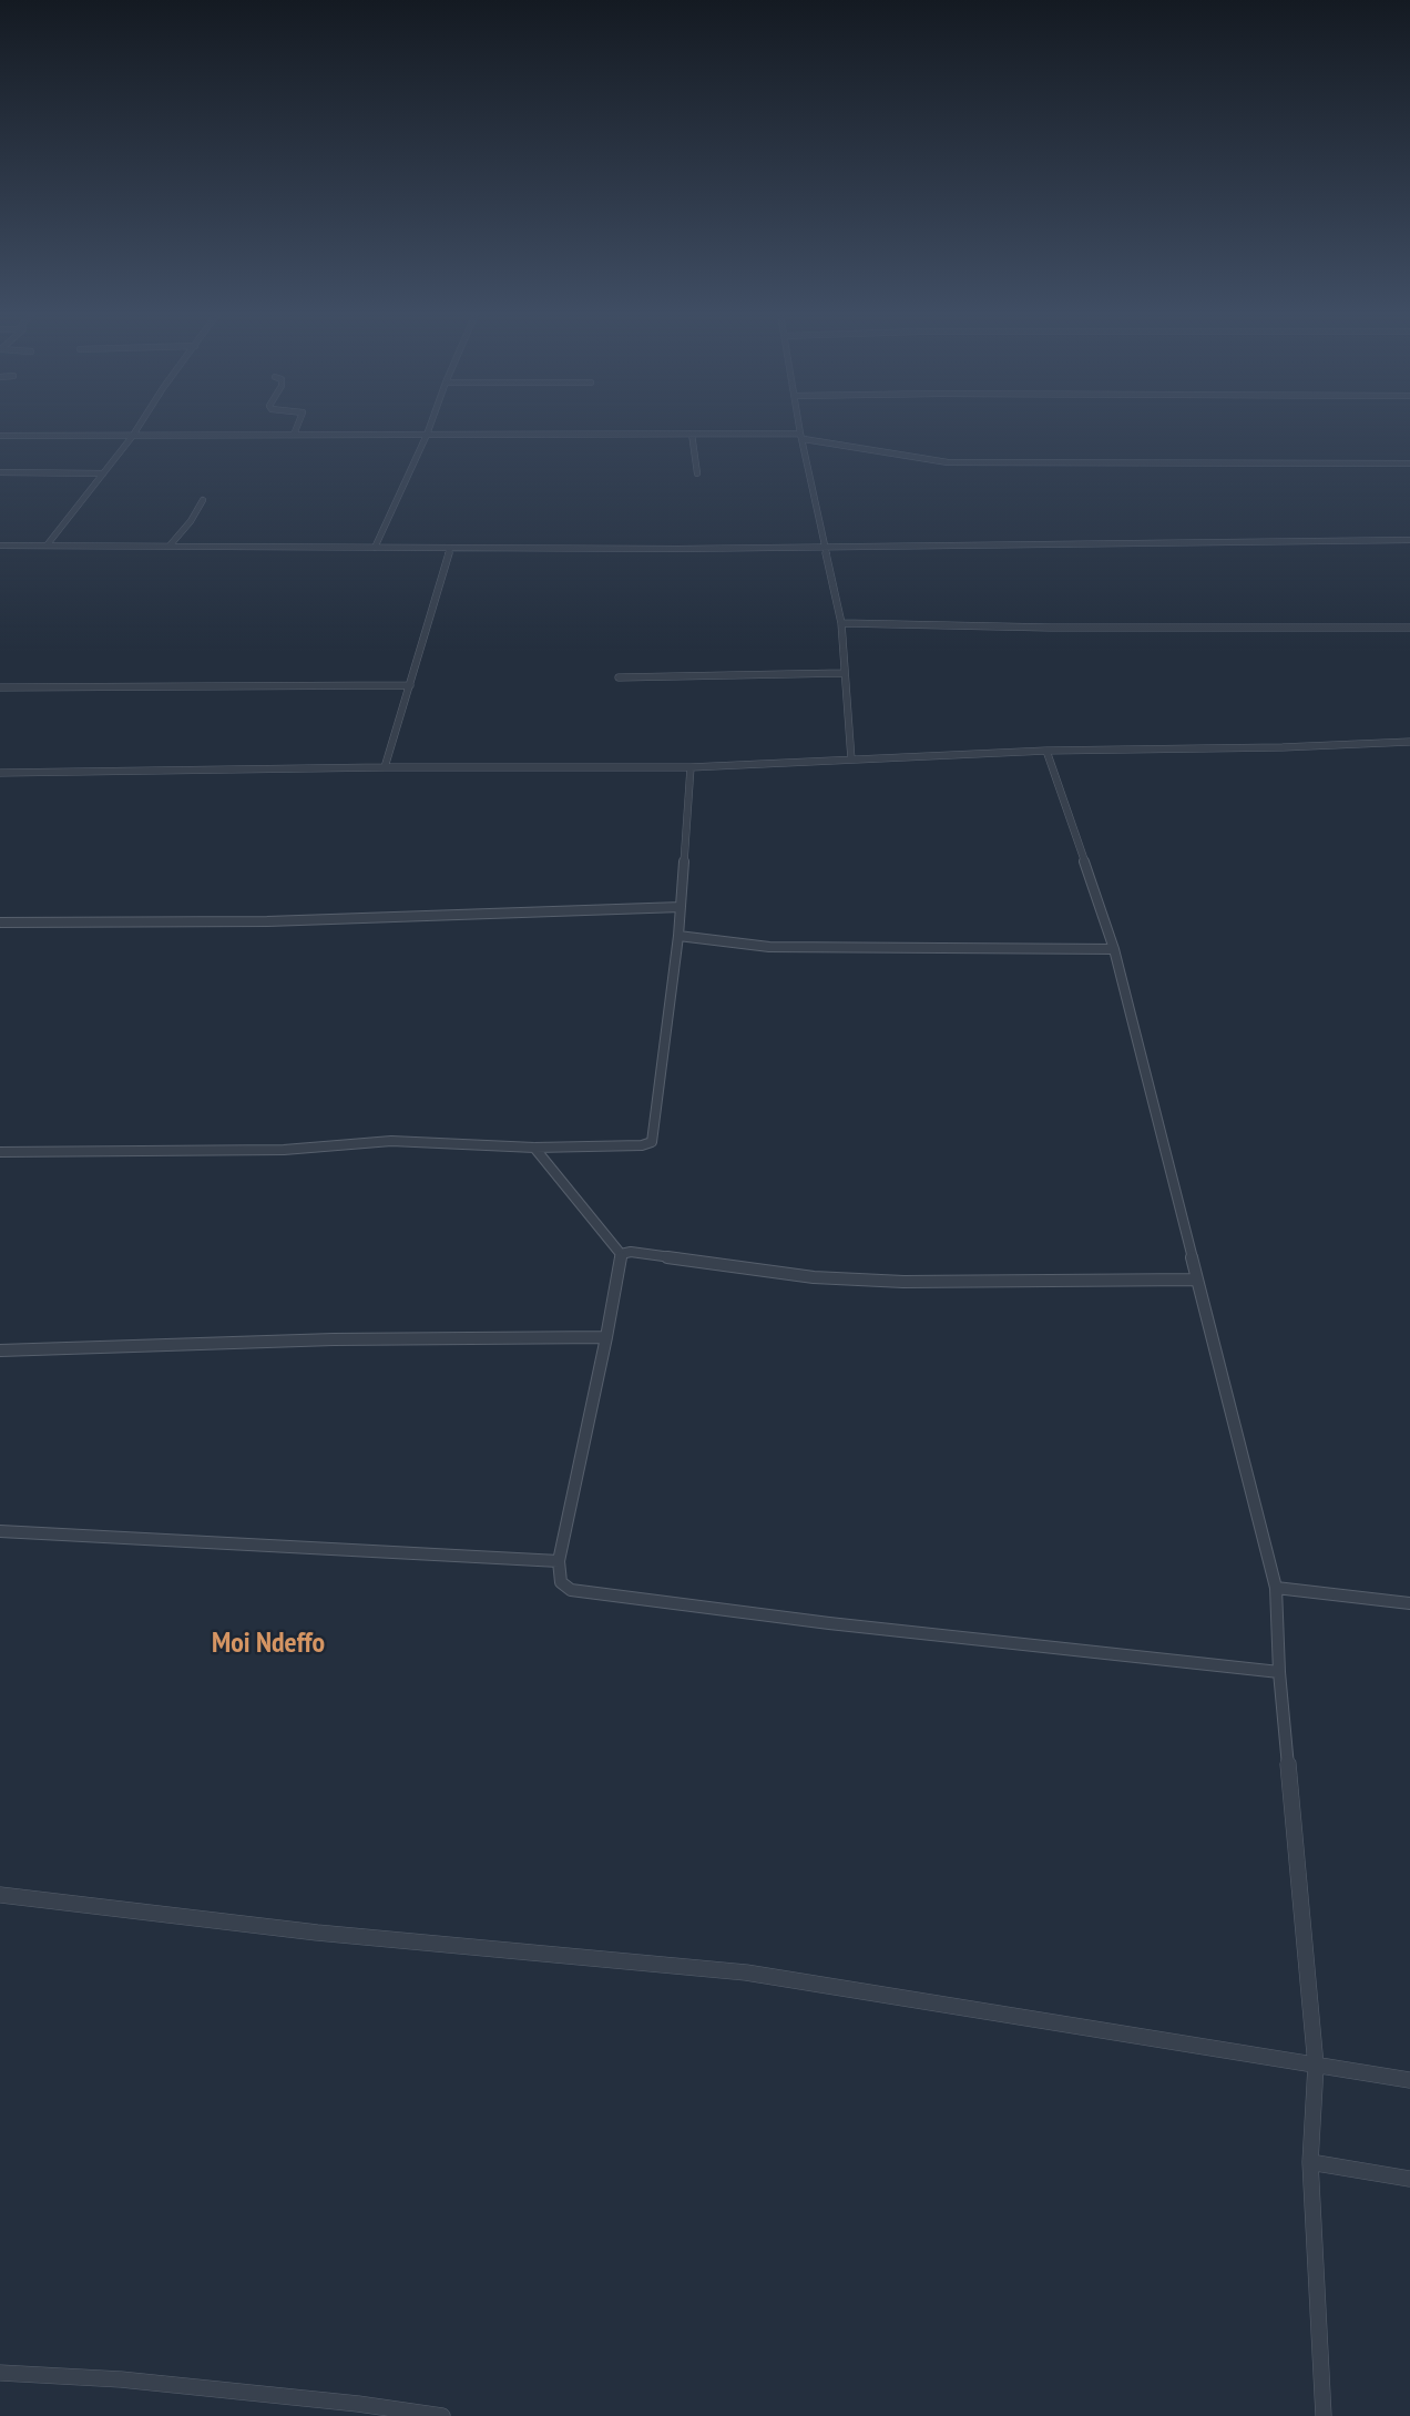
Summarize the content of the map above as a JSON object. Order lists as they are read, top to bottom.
{
  "districts": ["Moi Ndeffo"]
}
